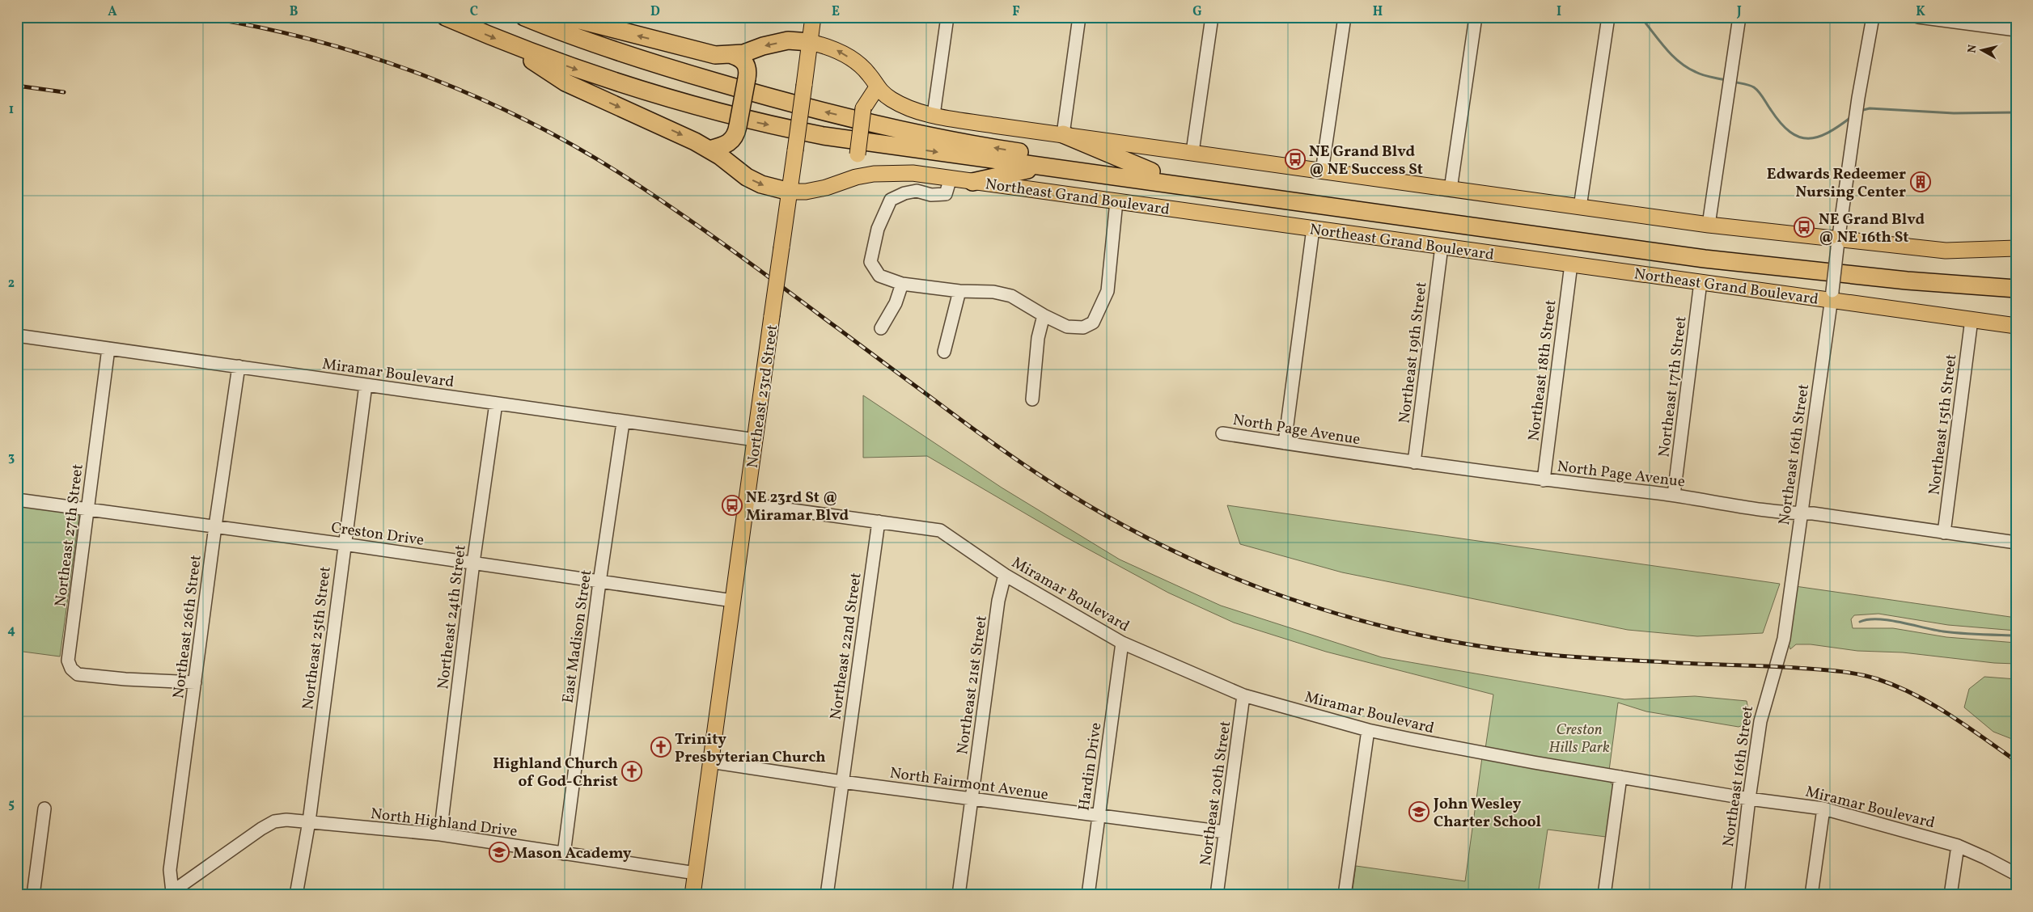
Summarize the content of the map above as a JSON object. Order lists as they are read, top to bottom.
{
  "streets": {
    "main road": ["Northeast Grand Boulevard", "Northeast 23rd Street"],
    "street": [
      "Northeast 19th Street",
      "Northeast 18th Street",
      "Miramar Boulevard",
      "Northeast 17th Street",
      "Northeast 15th Street",
      "North Page Avenue",
      "Northeast 16th Street",
      "Creston Drive",
      "Northeast 27th Street",
      "Northeast 24th Street",
      "Northeast 26th Street",
      "East Madison Street",
      "Northeast 25th Street",
      "Northeast 22nd Street",
      "Northeast 21st Street",
      "Hardin Drive",
      "North Fairmont Avenue",
      "Northeast 20th Street",
      "North Highland Drive"
    ]
  },
  "crossings": [
    ["Northeast Grand Boulevard", "Northeast 19th Street"],
    ["Northeast Grand Boulevard", "Northeast 18th Street"],
    ["Northeast Grand Boulevard", "Northeast 17th Street"],
    ["Northeast Grand Boulevard", "Northeast 23rd Street"],
    ["Northeast Grand Boulevard", "Northeast 15th Street"],
    ["Northeast Grand Boulevard", "Northeast 16th Street"],
    ["Northeast 19th Street", "North Page Avenue"],
    ["Northeast 18th Street", "North Page Avenue"],
    ["Miramar Boulevard", "Northeast 23rd Street"],
    ["Miramar Boulevard", "Northeast 16th Street"],
    ["Miramar Boulevard", "Northeast 27th Street"],
    ["Miramar Boulevard", "Northeast 24th Street"],
    ["Miramar Boulevard", "Northeast 26th Street"],
    ["Miramar Boulevard", "East Madison Street"],
    ["Miramar Boulevard", "Northeast 25th Street"],
    ["Miramar Boulevard", "Northeast 22nd Street"],
    ["Miramar Boulevard", "Northeast 21st Street"],
    ["Miramar Boulevard", "Hardin Drive"],
    ["Miramar Boulevard", "Northeast 20th Street"],
    ["Northeast 17th Street", "North Page Avenue"],
    ["Northeast 23rd Street", "Creston Drive"],
    ["Northeast 23rd Street", "North Fairmont Avenue"],
    ["Northeast 23rd Street", "North Highland Drive"],
    ["Northeast 15th Street", "North Page Avenue"],
    ["North Page Avenue", "Northeast 16th Street"],
    ["Creston Drive", "Northeast 27th Street"],
    ["Creston Drive", "Northeast 24th Street"],
    ["Creston Drive", "Northeast 26th Street"],
    ["Creston Drive", "East Madison Street"],
    ["Creston Drive", "Northeast 25th Street"],
    ["Northeast 27th Street", "Northeast 26th Street"],
    ["Northeast 24th Street", "North Highland Drive"],
    ["Northeast 26th Street", "North Highland Drive"],
    ["East Madison Street", "North Highland Drive"],
    ["Northeast 25th Street", "North Highland Drive"],
    ["Northeast 22nd Street", "North Fairmont Avenue"],
    ["Northeast 21st Street", "North Fairmont Avenue"],
    ["Hardin Drive", "North Fairmont Avenue"],
    ["North Fairmont Avenue", "Northeast 20th Street"]
  ],
  "parks": ["Creston Hills Park"],
  "places": {
    "bus stop": ["NE Grand Blvd @ NE Success St", "NE Grand Blvd @ NE 16th St", "NE 23rd St @ Miramar Blvd"],
    "building": ["Edwards Redeemer Nursing Center"],
    "church": ["Trinity Presbyterian Church", "Highland Church of God-Christ"],
    "school or university": ["John Wesley Charter School", "Mason Academy"]
  },
  "north": "left",
  "grid": {
    "columns": [
      "A",
      "B",
      "C",
      "D",
      "E",
      "F",
      "G",
      "H",
      "I",
      "J",
      "K"
    ],
    "rows": [
      "1",
      "2",
      "3",
      "4",
      "5"
    ]
  }
}
